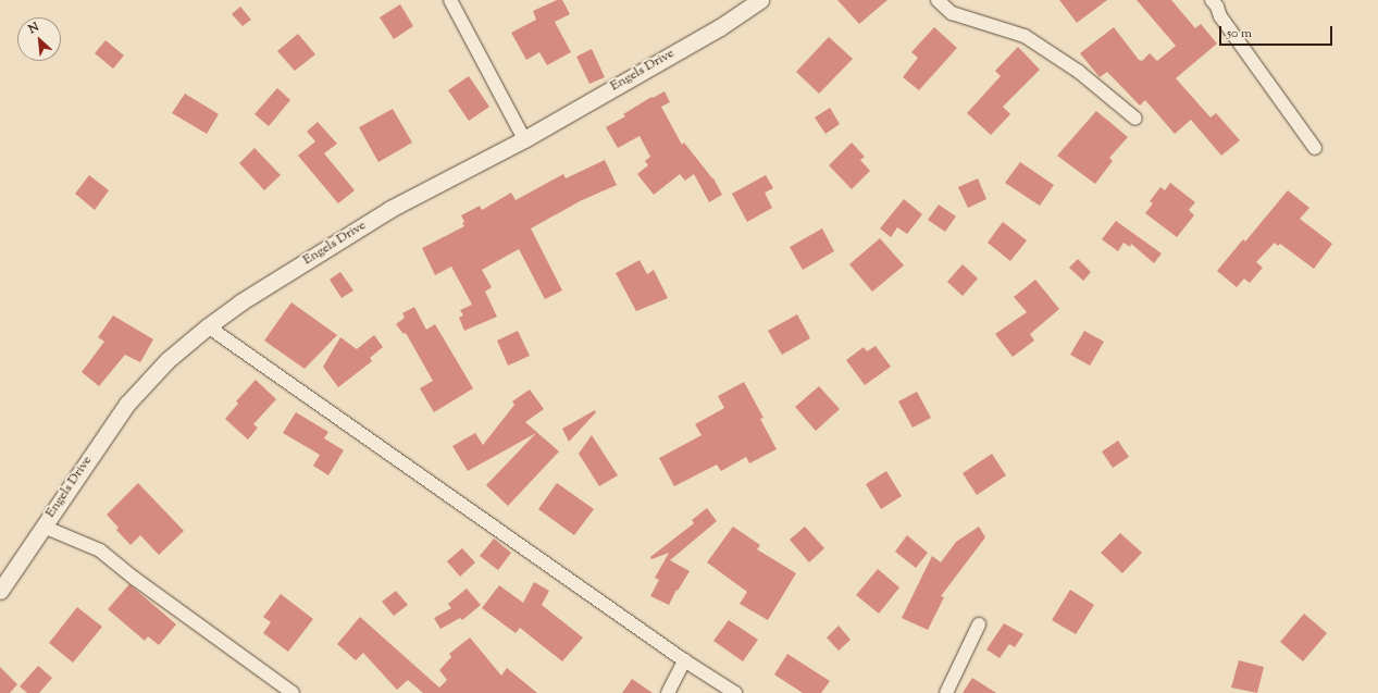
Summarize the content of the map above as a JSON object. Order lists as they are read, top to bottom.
{
  "streets": {
    "street": ["Engels Drive"]
  },
  "scale_bar": "50 m",
  "north": "top left"
}
